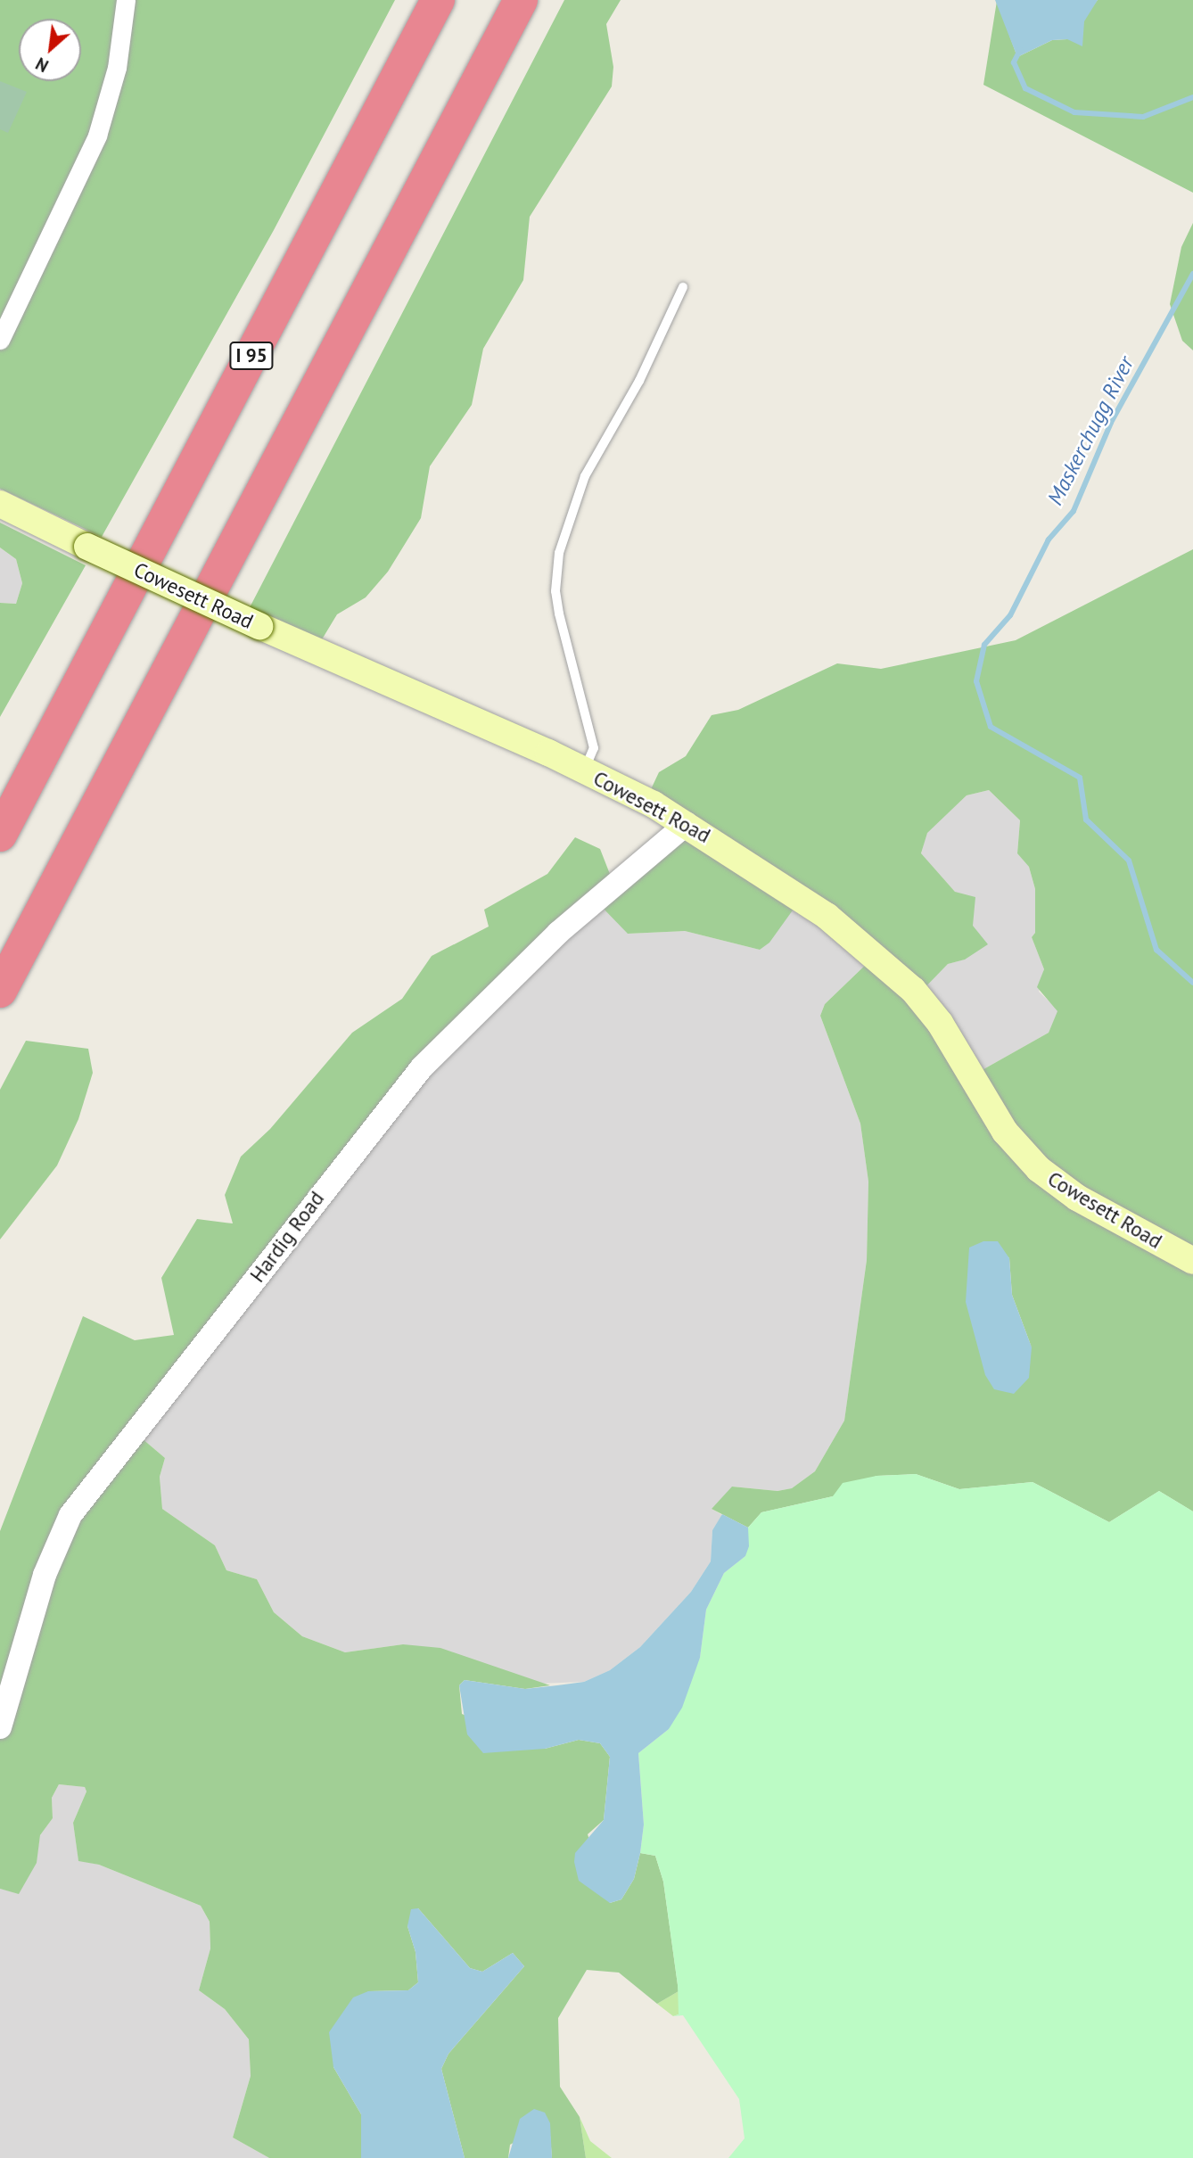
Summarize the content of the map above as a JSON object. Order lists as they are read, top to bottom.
{
  "streets": {
    "highway": ["I 95"],
    "main road": ["Cowesett Road"],
    "street": ["Hardig Road"]
  },
  "crossings": [
    ["Cowesett Road", "Hardig Road"]
  ],
  "water": ["Maskerchugg River"],
  "north": "bottom left"
}
